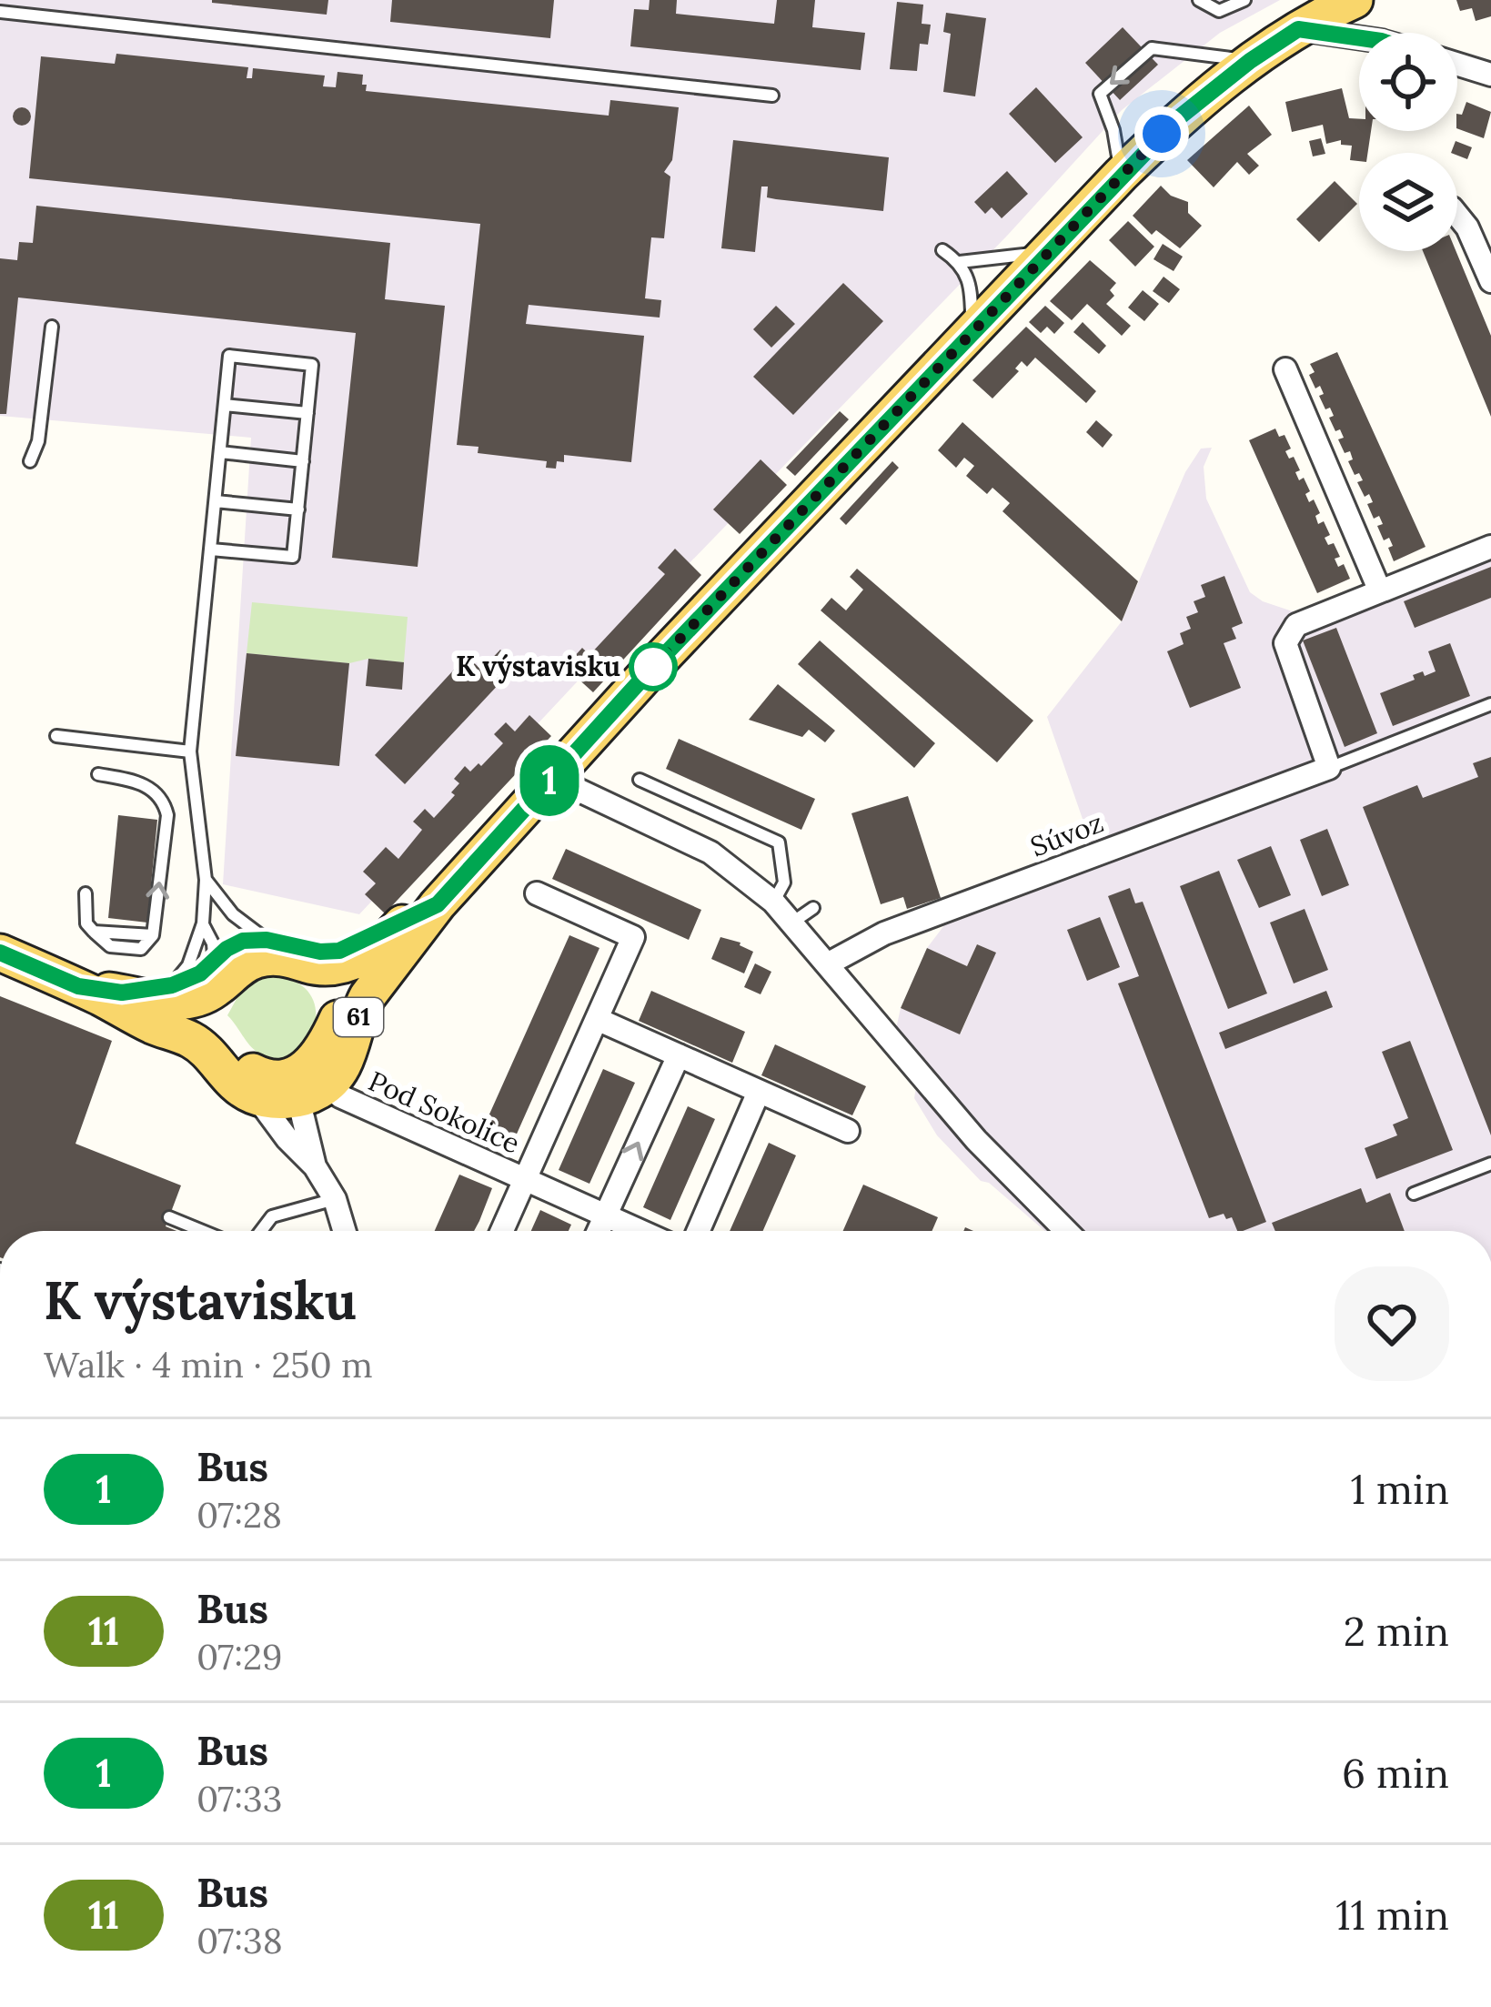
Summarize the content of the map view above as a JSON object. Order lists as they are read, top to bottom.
{
  "streets": {
    "main road": ["61"],
    "street": ["Súvoz", "Pod Sokolice"]
  },
  "crossings": [
    ["61", "Pod Sokolice"]
  ],
  "places": ["K výstavisku"],
  "lines": ["bus line 1"],
  "page": {
    "on_map": "1",
    "heading": ["K výstavisku", "Walk · 4 min · 250 m"],
    "list": [
      {
        "mark": "1",
        "name": "Bus",
        "note": "07:28",
        "value": "1 min"
      },
      {
        "mark": "11",
        "name": "Bus",
        "note": "07:29",
        "value": "2 min"
      },
      {
        "mark": "1",
        "name": "Bus",
        "note": "07:33",
        "value": "6 min"
      },
      {
        "mark": "11",
        "name": "Bus",
        "note": "07:38",
        "value": "11 min"
      }
    ]
  }
}
